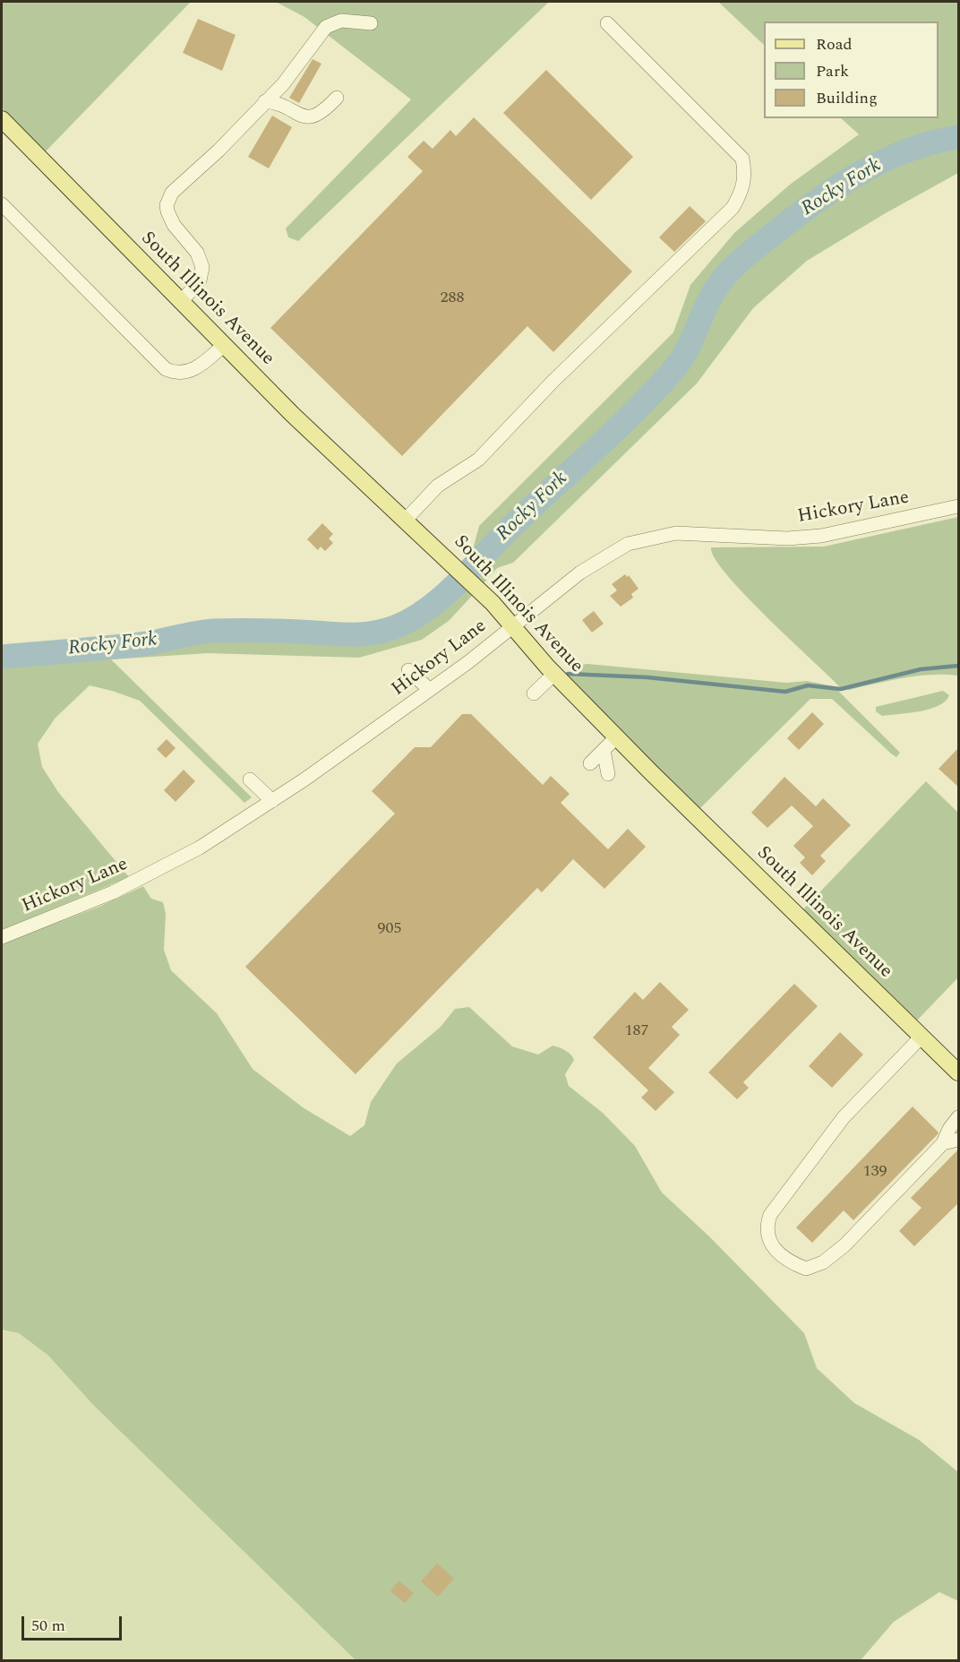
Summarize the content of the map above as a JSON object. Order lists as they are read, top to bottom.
{
  "streets": {
    "main road": ["South Illinois Avenue"],
    "street": ["Hickory Lane"]
  },
  "crossings": [
    ["South Illinois Avenue", "Hickory Lane"]
  ],
  "water": ["Rocky Fork"],
  "house_numbers": [
    "288",
    "905",
    "187",
    "139"
  ],
  "legend": ["Road", "Park", "Building"],
  "scale_bar": "50 m"
}
